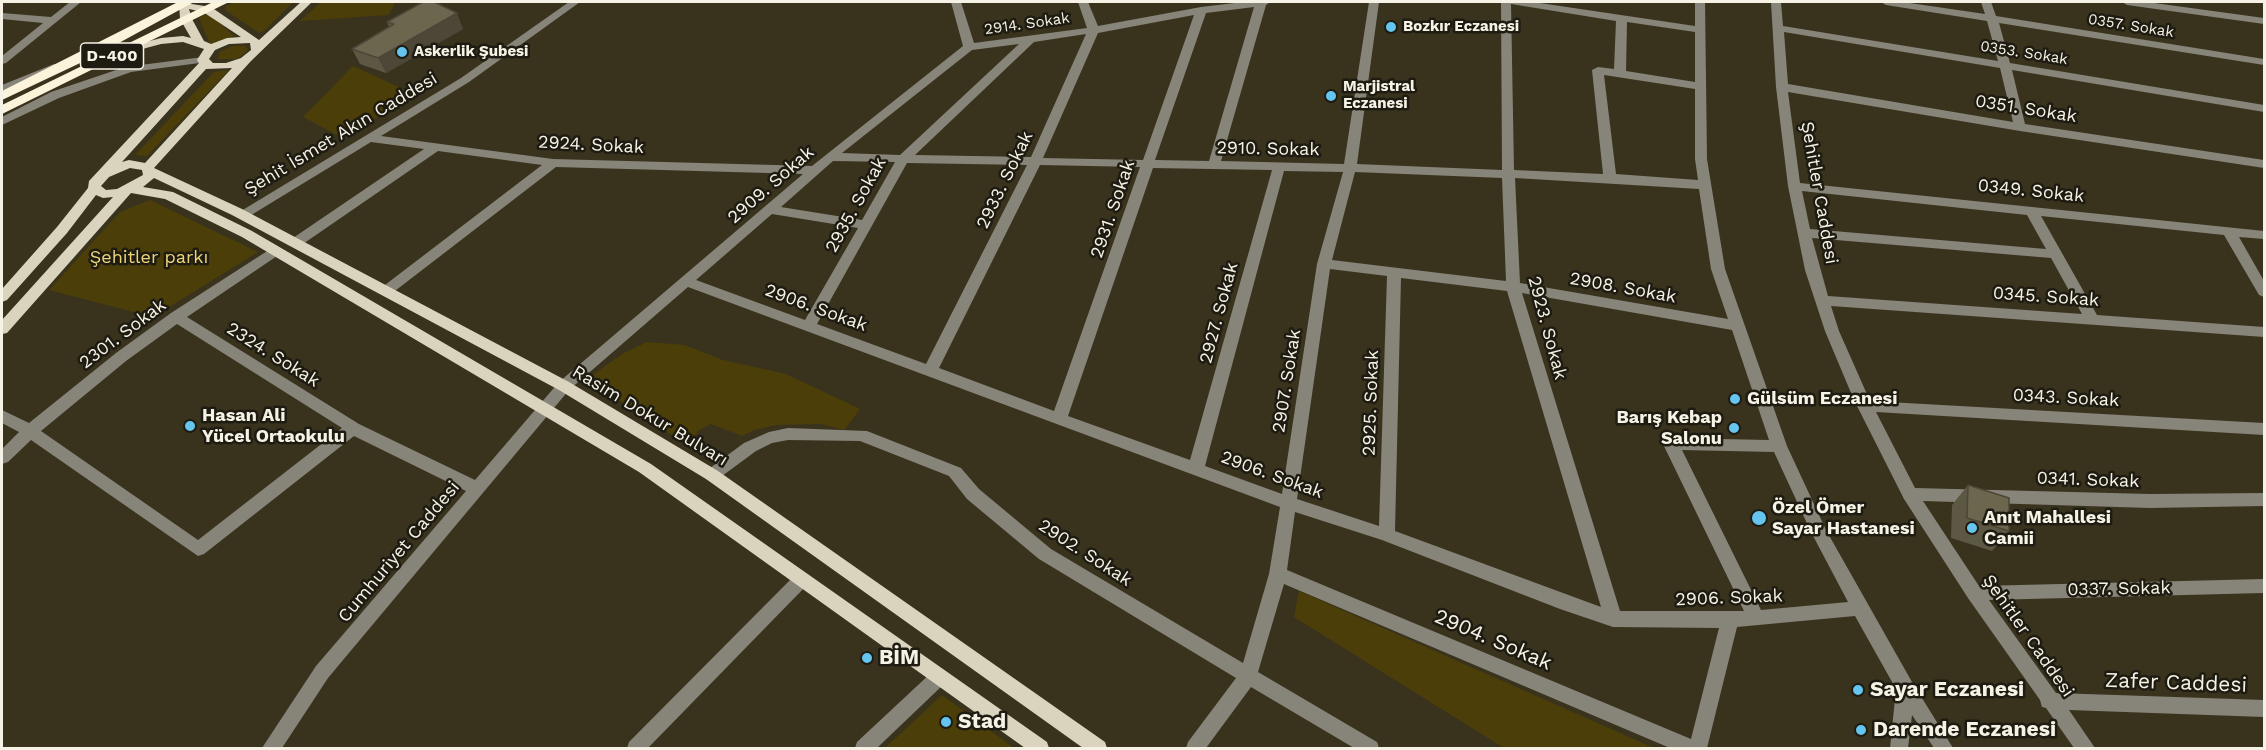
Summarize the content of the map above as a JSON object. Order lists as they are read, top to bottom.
{
  "streets": {
    "highway": ["D-400"],
    "main road": ["Rasim Dokur Bulvarı"],
    "street": [
      "2914. Sokak",
      "0357. Sokak",
      "0353. Sokak",
      "0351. Sokak",
      "Şehit İsmet Akın Caddesi",
      "2924. Sokak",
      "2910. Sokak",
      "2933. Sokak",
      "2909. Sokak",
      "0349. Sokak",
      "Şehitler Caddesi",
      "2935. Sokak",
      "2931. Sokak",
      "2908. Sokak",
      "0345. Sokak",
      "2906. Sokak",
      "2927. Sokak",
      "2923. Sokak",
      "2301. Sokak",
      "2324. Sokak",
      "2907. Sokak",
      "0343. Sokak",
      "2925. Sokak",
      "0341. Sokak",
      "Cumhuriyet Caddesi",
      "2902. Sokak",
      "0337. Sokak",
      "2904. Sokak",
      "Zafer Caddesi"
    ]
  },
  "crossings": [
    ["2914. Sokak", "2933. Sokak"],
    ["2914. Sokak", "2909. Sokak"],
    ["2914. Sokak", "2935. Sokak"],
    ["2914. Sokak", "2931. Sokak"],
    ["0353. Sokak", "Şehitler Caddesi"],
    ["0351. Sokak", "Şehitler Caddesi"],
    ["Şehit İsmet Akın Caddesi", "2924. Sokak"],
    ["Şehit İsmet Akın Caddesi", "Rasim Dokur Bulvarı"],
    ["2924. Sokak", "2909. Sokak"],
    ["2910. Sokak", "2933. Sokak"],
    ["2910. Sokak", "2909. Sokak"],
    ["2910. Sokak", "2935. Sokak"],
    ["2910. Sokak", "2931. Sokak"],
    ["2910. Sokak", "2927. Sokak"],
    ["2910. Sokak", "2923. Sokak"],
    ["2910. Sokak", "2907. Sokak"],
    ["2933. Sokak", "2906. Sokak"],
    ["2909. Sokak", "2906. Sokak"],
    ["2909. Sokak", "Rasim Dokur Bulvarı"],
    ["2909. Sokak", "Cumhuriyet Caddesi"],
    ["0349. Sokak", "Şehitler Caddesi"],
    ["Şehitler Caddesi", "0345. Sokak"],
    ["Şehitler Caddesi", "0343. Sokak"],
    ["Şehitler Caddesi", "0341. Sokak"],
    ["Şehitler Caddesi", "0337. Sokak"],
    ["Şehitler Caddesi", "Zafer Caddesi"],
    ["2935. Sokak", "2906. Sokak"],
    ["2931. Sokak", "2906. Sokak"],
    ["2908. Sokak", "2923. Sokak"],
    ["2908. Sokak", "2907. Sokak"],
    ["2908. Sokak", "2925. Sokak"],
    ["2906. Sokak", "2927. Sokak"],
    ["2906. Sokak", "2923. Sokak"],
    ["2906. Sokak", "2907. Sokak"],
    ["2906. Sokak", "2925. Sokak"],
    ["2301. Sokak", "2324. Sokak"],
    ["2324. Sokak", "Cumhuriyet Caddesi"],
    ["2907. Sokak", "2902. Sokak"],
    ["2907. Sokak", "2904. Sokak"],
    ["Rasim Dokur Bulvarı", "Cumhuriyet Caddesi"],
    ["Rasim Dokur Bulvarı", "2902. Sokak"]
  ],
  "parks": ["Şehitler parkı"],
  "places": [
    "Bozkır Eczanesi",
    "Askerlik Şubesi",
    "Marjistral Eczanesi",
    "Gülsüm Eczanesi",
    "Hasan Ali Yücel Ortaokulu",
    "Barış Kebap Salonu",
    "Özel Ömer Sayar Hastanesi",
    "Anıt Mahallesi Camii",
    "BİM",
    "Sayar Eczanesi",
    "Stad",
    "Darende Eczanesi"
  ]
}
